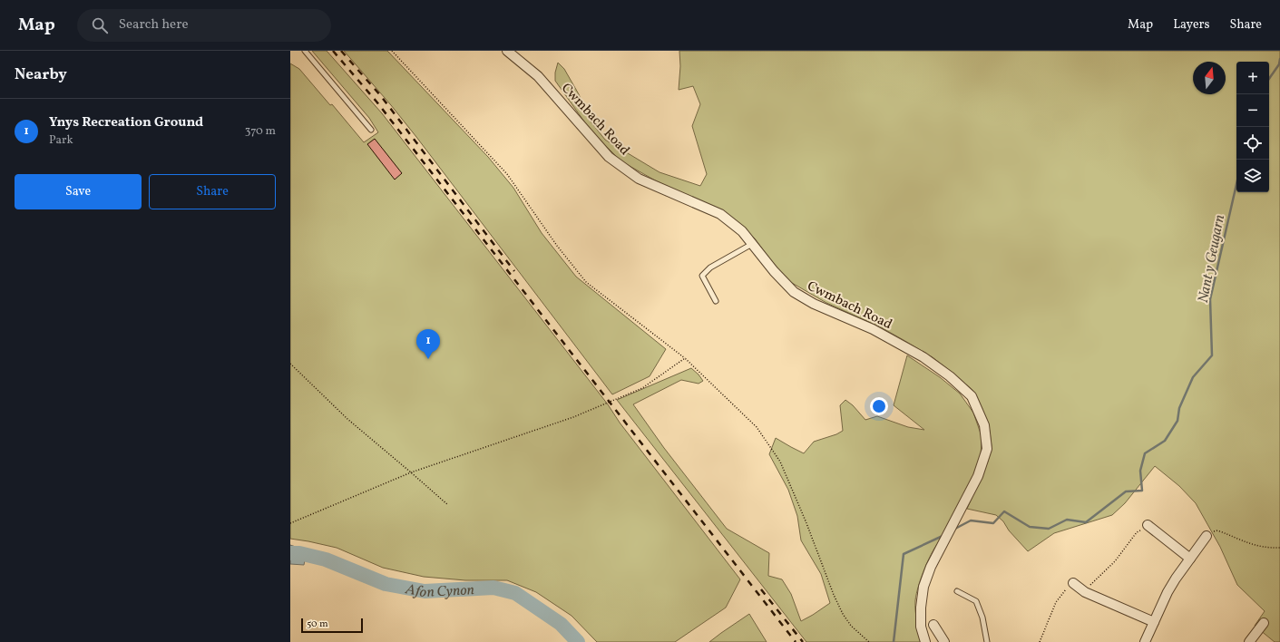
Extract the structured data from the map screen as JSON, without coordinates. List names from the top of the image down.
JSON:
{
  "streets": {
    "street": ["Cwmbach Road"]
  },
  "water": ["Nant y Geugarn", "Afon Cynon"],
  "scale_bar": "50 m",
  "north": "top",
  "page": {
    "header": "Map",
    "search": "Search here",
    "nav": ["Map", "Layers", "Share"],
    "heading": "Nearby",
    "map_buttons": ["+", "−"],
    "list": [
      {
        "mark": "1",
        "name": "Ynys Recreation Ground",
        "note": "Park",
        "value": "370 m"
      }
    ],
    "buttons": ["Save", "Share"],
    "pins": "1",
    "scale": "50 m"
  }
}
